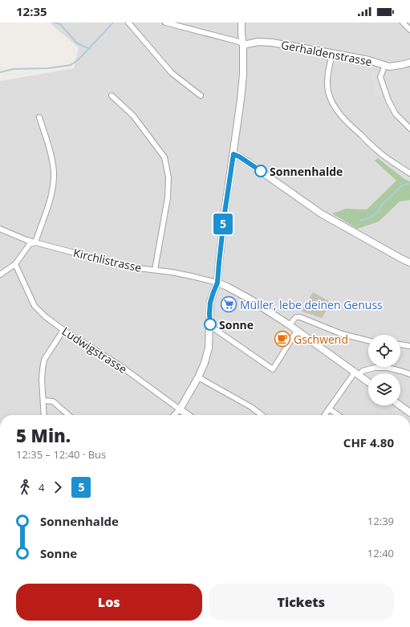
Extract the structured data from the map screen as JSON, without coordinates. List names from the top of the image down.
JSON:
{
  "streets": {
    "street": ["Gerhaldenstrasse", "Kirchlistrasse", "Ludwigstrasse"]
  },
  "places": {
    "other": ["Sonnenhalde", "Sonne"],
    "supermarket": ["Müller, lebe deinen Genuss"],
    "cafe": ["Gschwend"]
  },
  "lines": ["bus line 5"],
  "page": {
    "status": "12:35",
    "on_map": "5",
    "heading": ["5 Min.", "12:35 – 12:40 · Bus", "CHF 4.80"],
    "legs": ["4", "5"],
    "list": [
      {
        "name": "Sonnenhalde",
        "value": "12:39"
      },
      {
        "name": "Sonne",
        "value": "12:40"
      }
    ],
    "buttons": ["Los", "Tickets"]
  }
}
